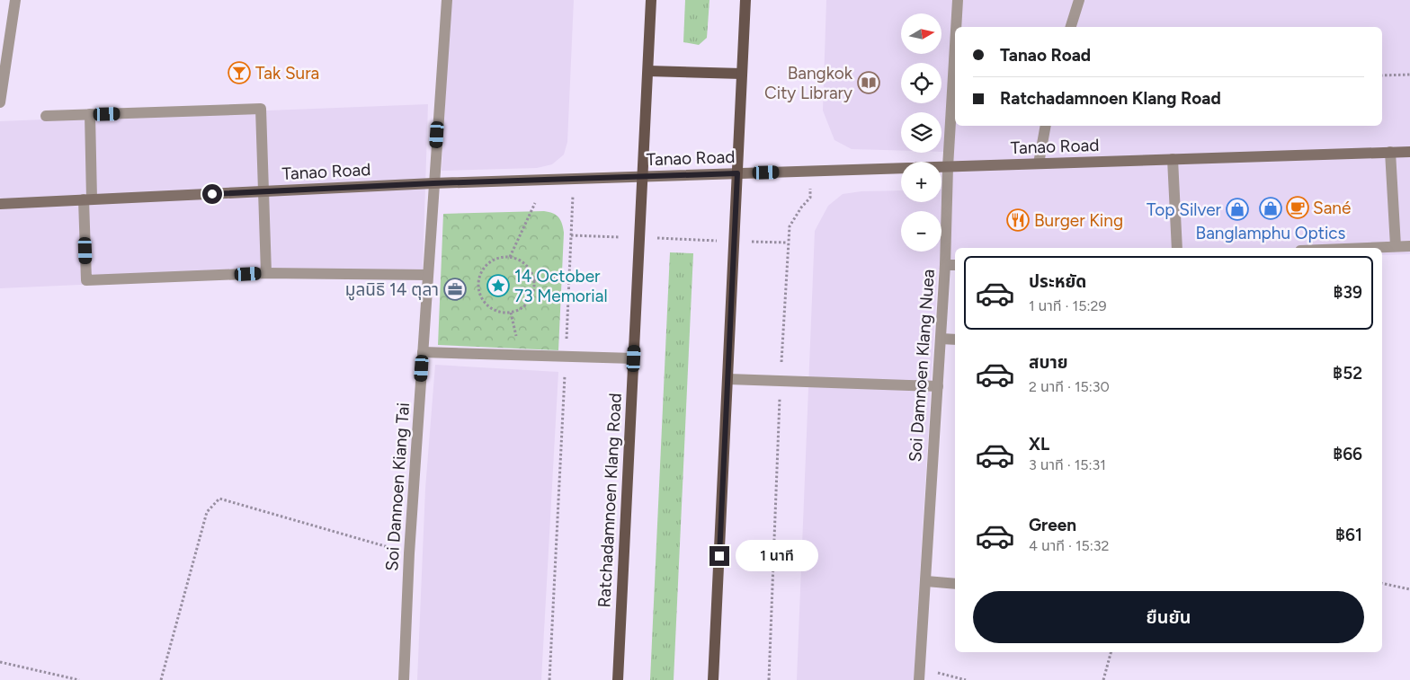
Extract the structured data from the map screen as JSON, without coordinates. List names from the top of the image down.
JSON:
{
  "streets": {
    "main road": ["Ratchadamnoen Klang Road"],
    "street": ["Tanao Road", "Soi Damnoen Klang Nuea", "Soi Dannoen Kiang Tai"]
  },
  "crossings": [
    ["Tanao Road", "Soi Damnoen Klang Nuea"],
    ["Tanao Road", "Soi Dannoen Kiang Tai"],
    ["Tanao Road", "Ratchadamnoen Klang Road"]
  ],
  "places": {
    "bar": ["Tak Sura"],
    "library": ["Bangkok City Library"],
    "cafe": ["Sané"],
    "shop": ["Banglamphu Optics", "Top Silver"],
    "restaurant": ["Burger King"],
    "place": ["14 October 73 Memorial"],
    "office": ["มูลนิธิ 14 ตุลา"]
  },
  "north": "right",
  "page": {
    "map_buttons": ["+", "−"],
    "banner": ["Tanao Road", "Ratchadamnoen Klang Road"],
    "list": [
      {
        "name": "ประหยัด",
        "note": "1 นาที · 15:29",
        "value": "฿39"
      },
      {
        "name": "สบาย",
        "note": "2 นาที · 15:30",
        "value": "฿52"
      },
      {
        "name": "XL",
        "note": "3 นาที · 15:31",
        "value": "฿66"
      },
      {
        "name": "Green",
        "note": "4 นาที · 15:32",
        "value": "฿61"
      }
    ],
    "bubble": "1 นาที",
    "buttons": "ยืนยัน"
  }
}
